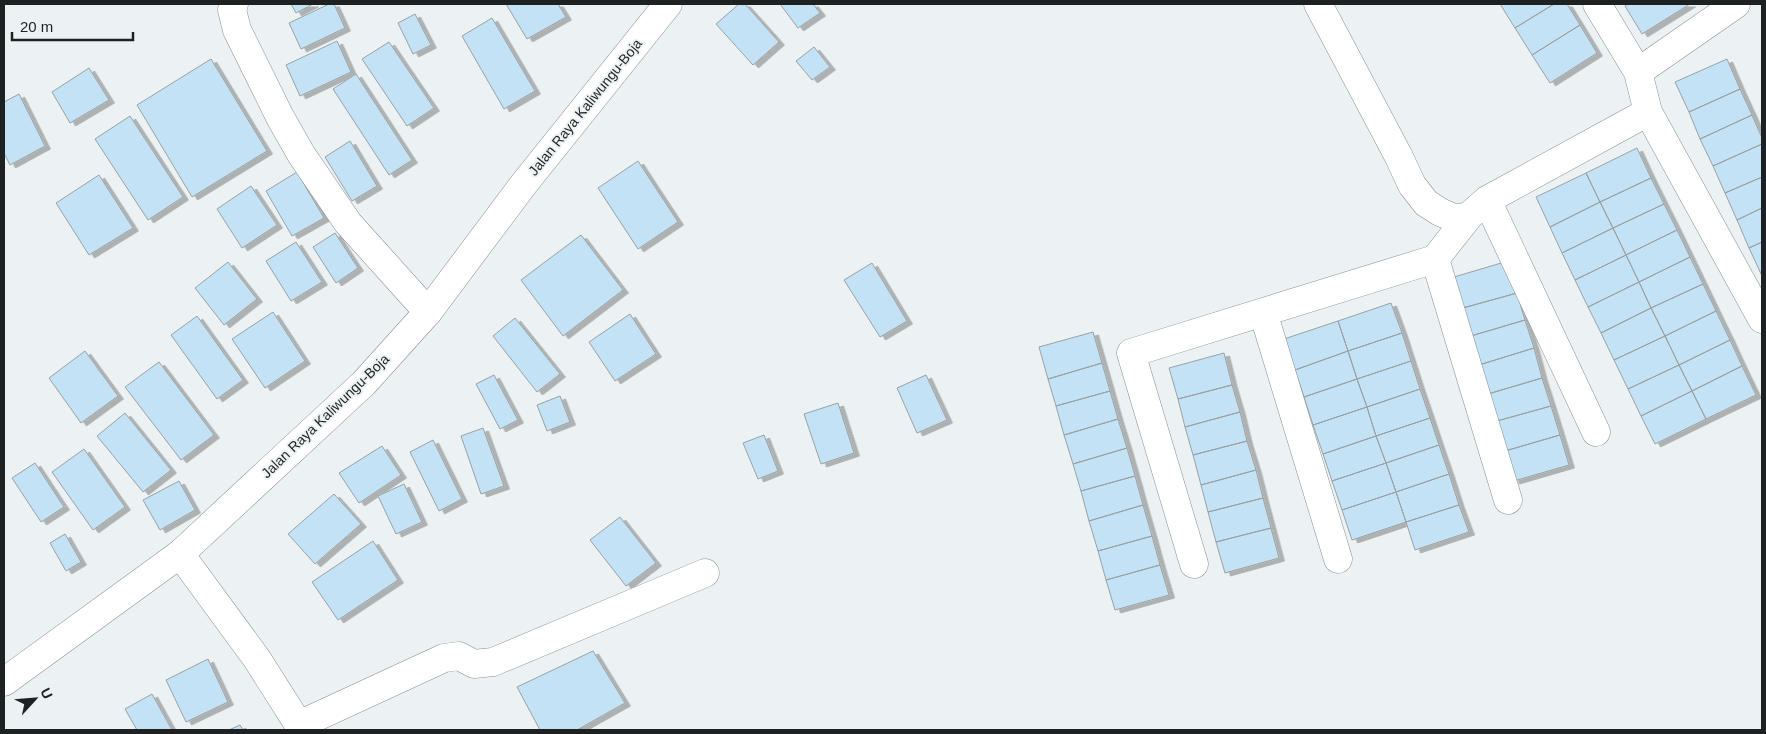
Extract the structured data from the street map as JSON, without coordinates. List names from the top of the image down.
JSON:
{
  "streets": {
    "street": ["Jalan Raya Kaliwungu-Boja"]
  },
  "scale_bar": "20 m",
  "north": "top right"
}
